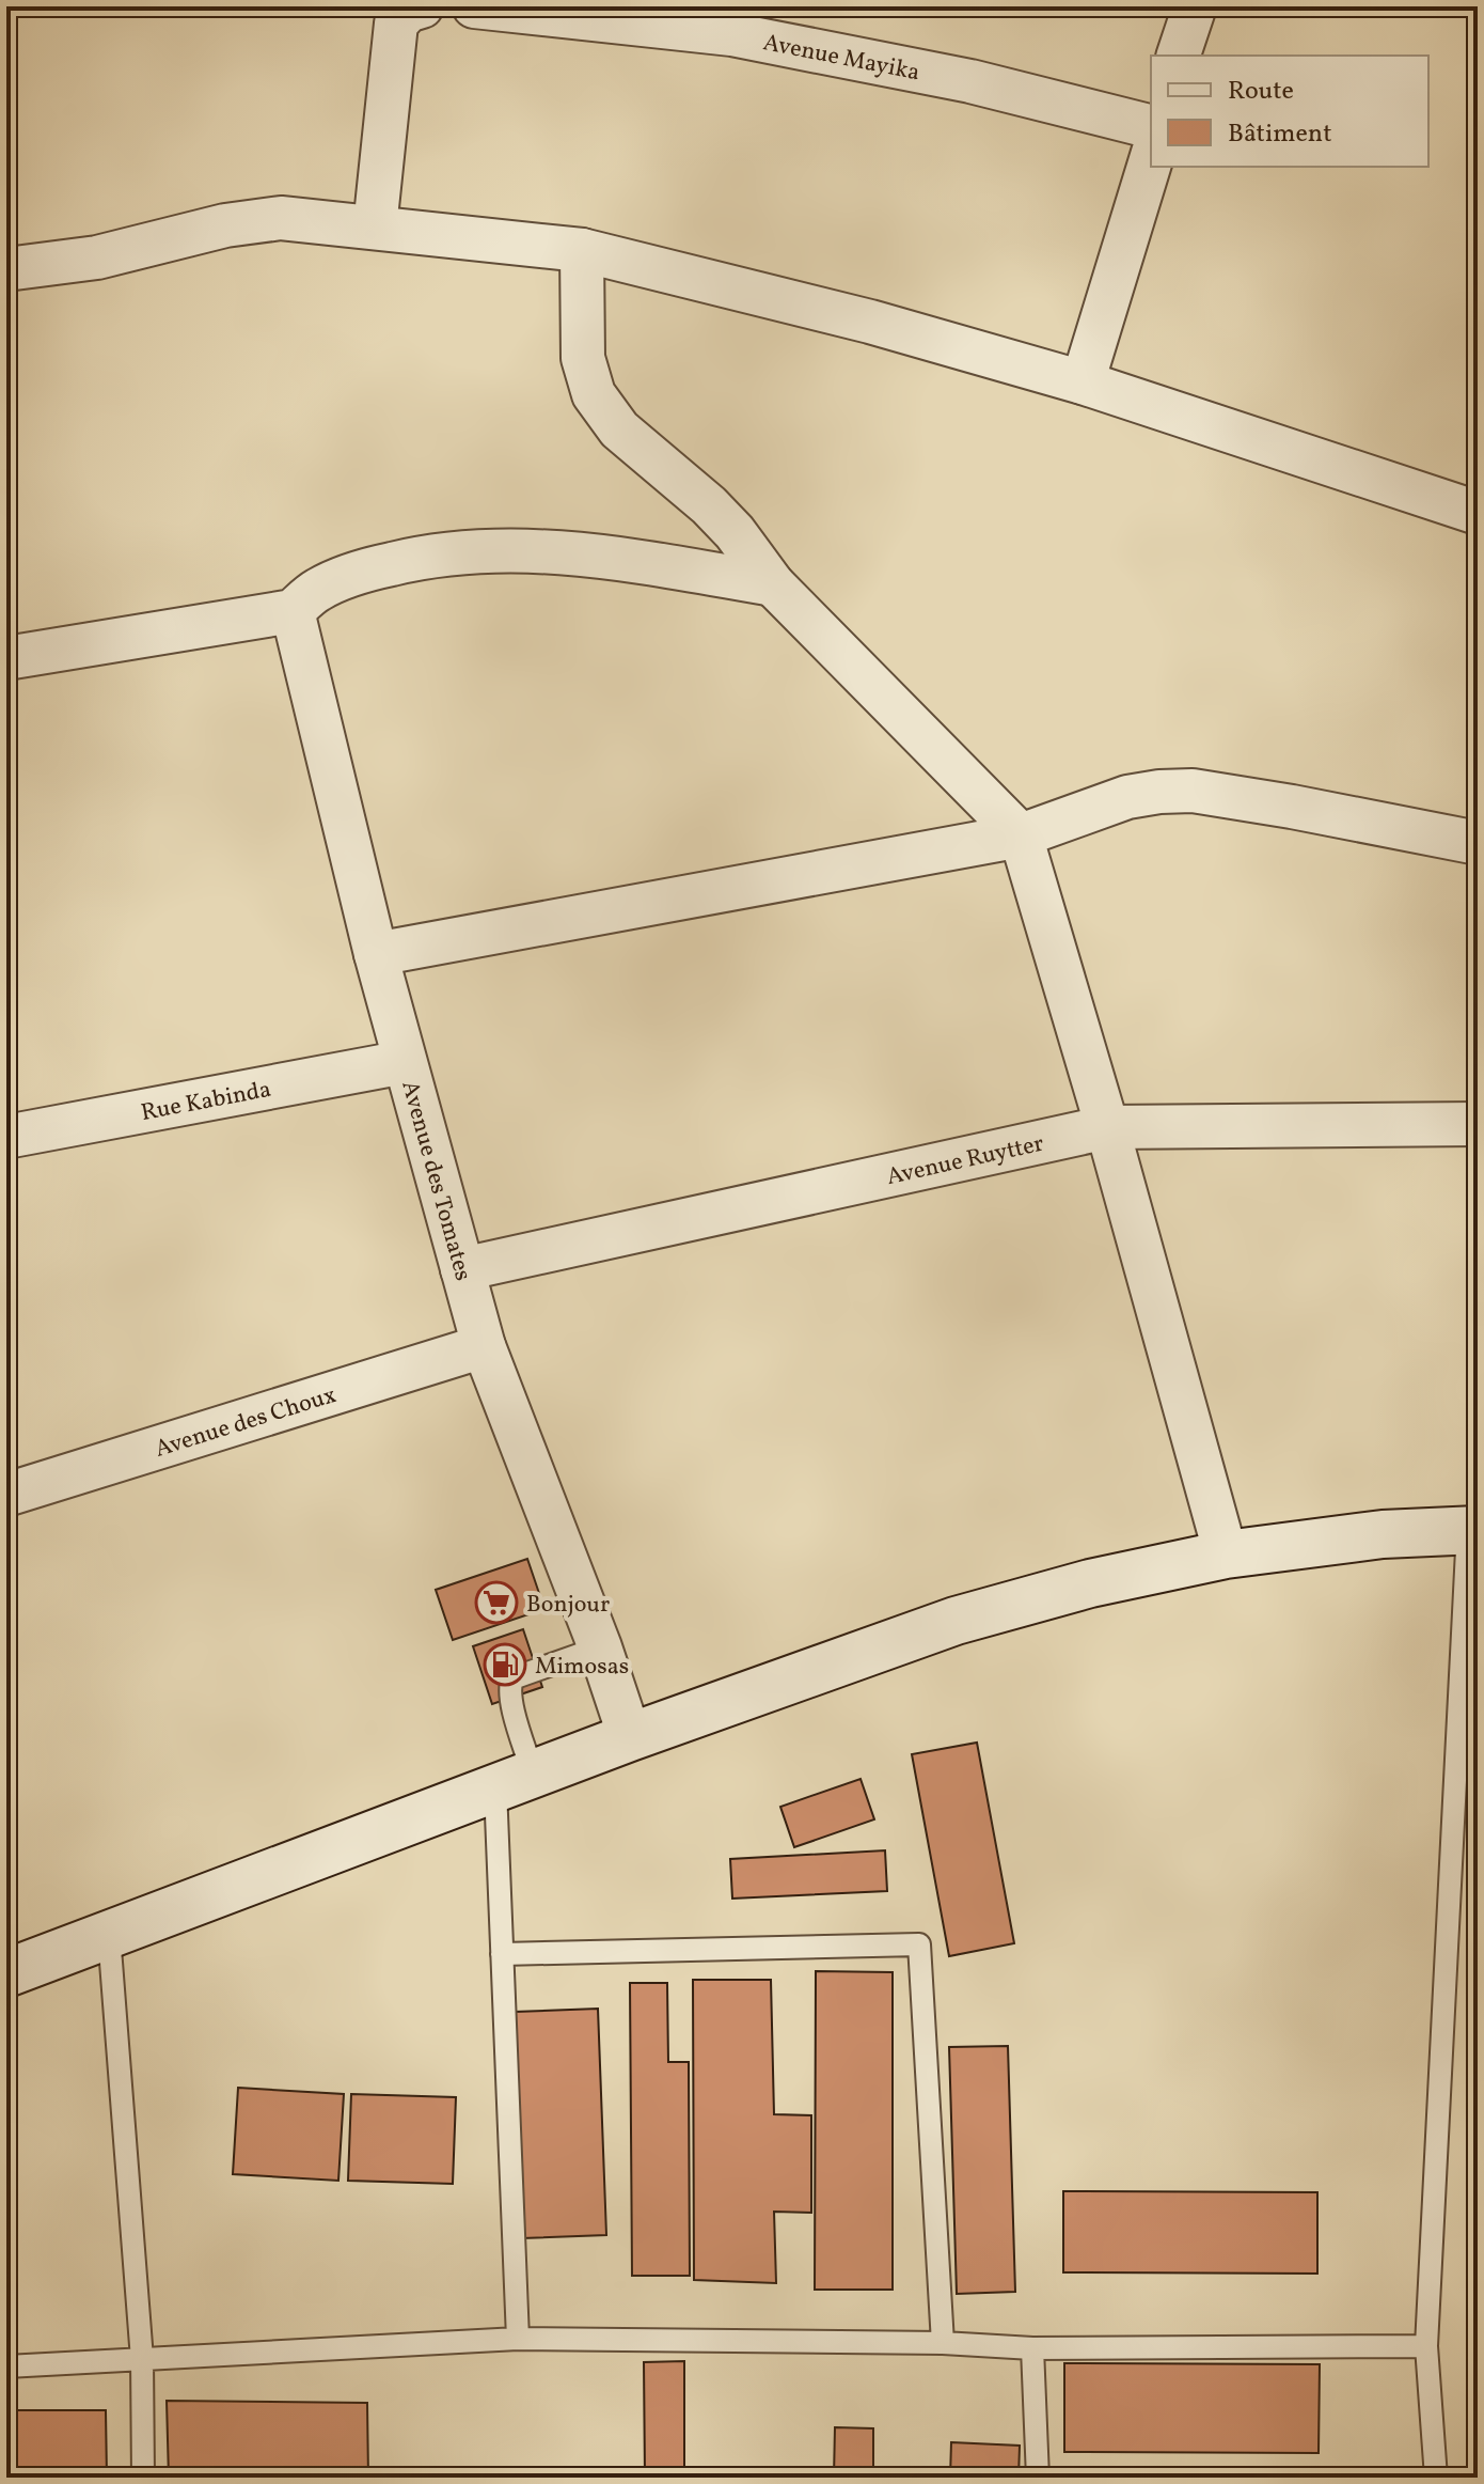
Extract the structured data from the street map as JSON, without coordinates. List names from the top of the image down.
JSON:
{
  "streets": {
    "street": [
      "Avenue Mayika",
      "Rue Kabinda",
      "Avenue Ruytter",
      "Avenue des Tomates",
      "Avenue des Choux"
    ]
  },
  "crossings": [
    ["Rue Kabinda", "Avenue des Tomates"],
    ["Avenue Ruytter", "Avenue des Tomates"],
    ["Avenue des Tomates", "Avenue des Choux"]
  ],
  "places": {
    "supermarket": ["Bonjour"],
    "fuel station": ["Mimosas"]
  },
  "legend": ["Route", "Bâtiment"]
}
